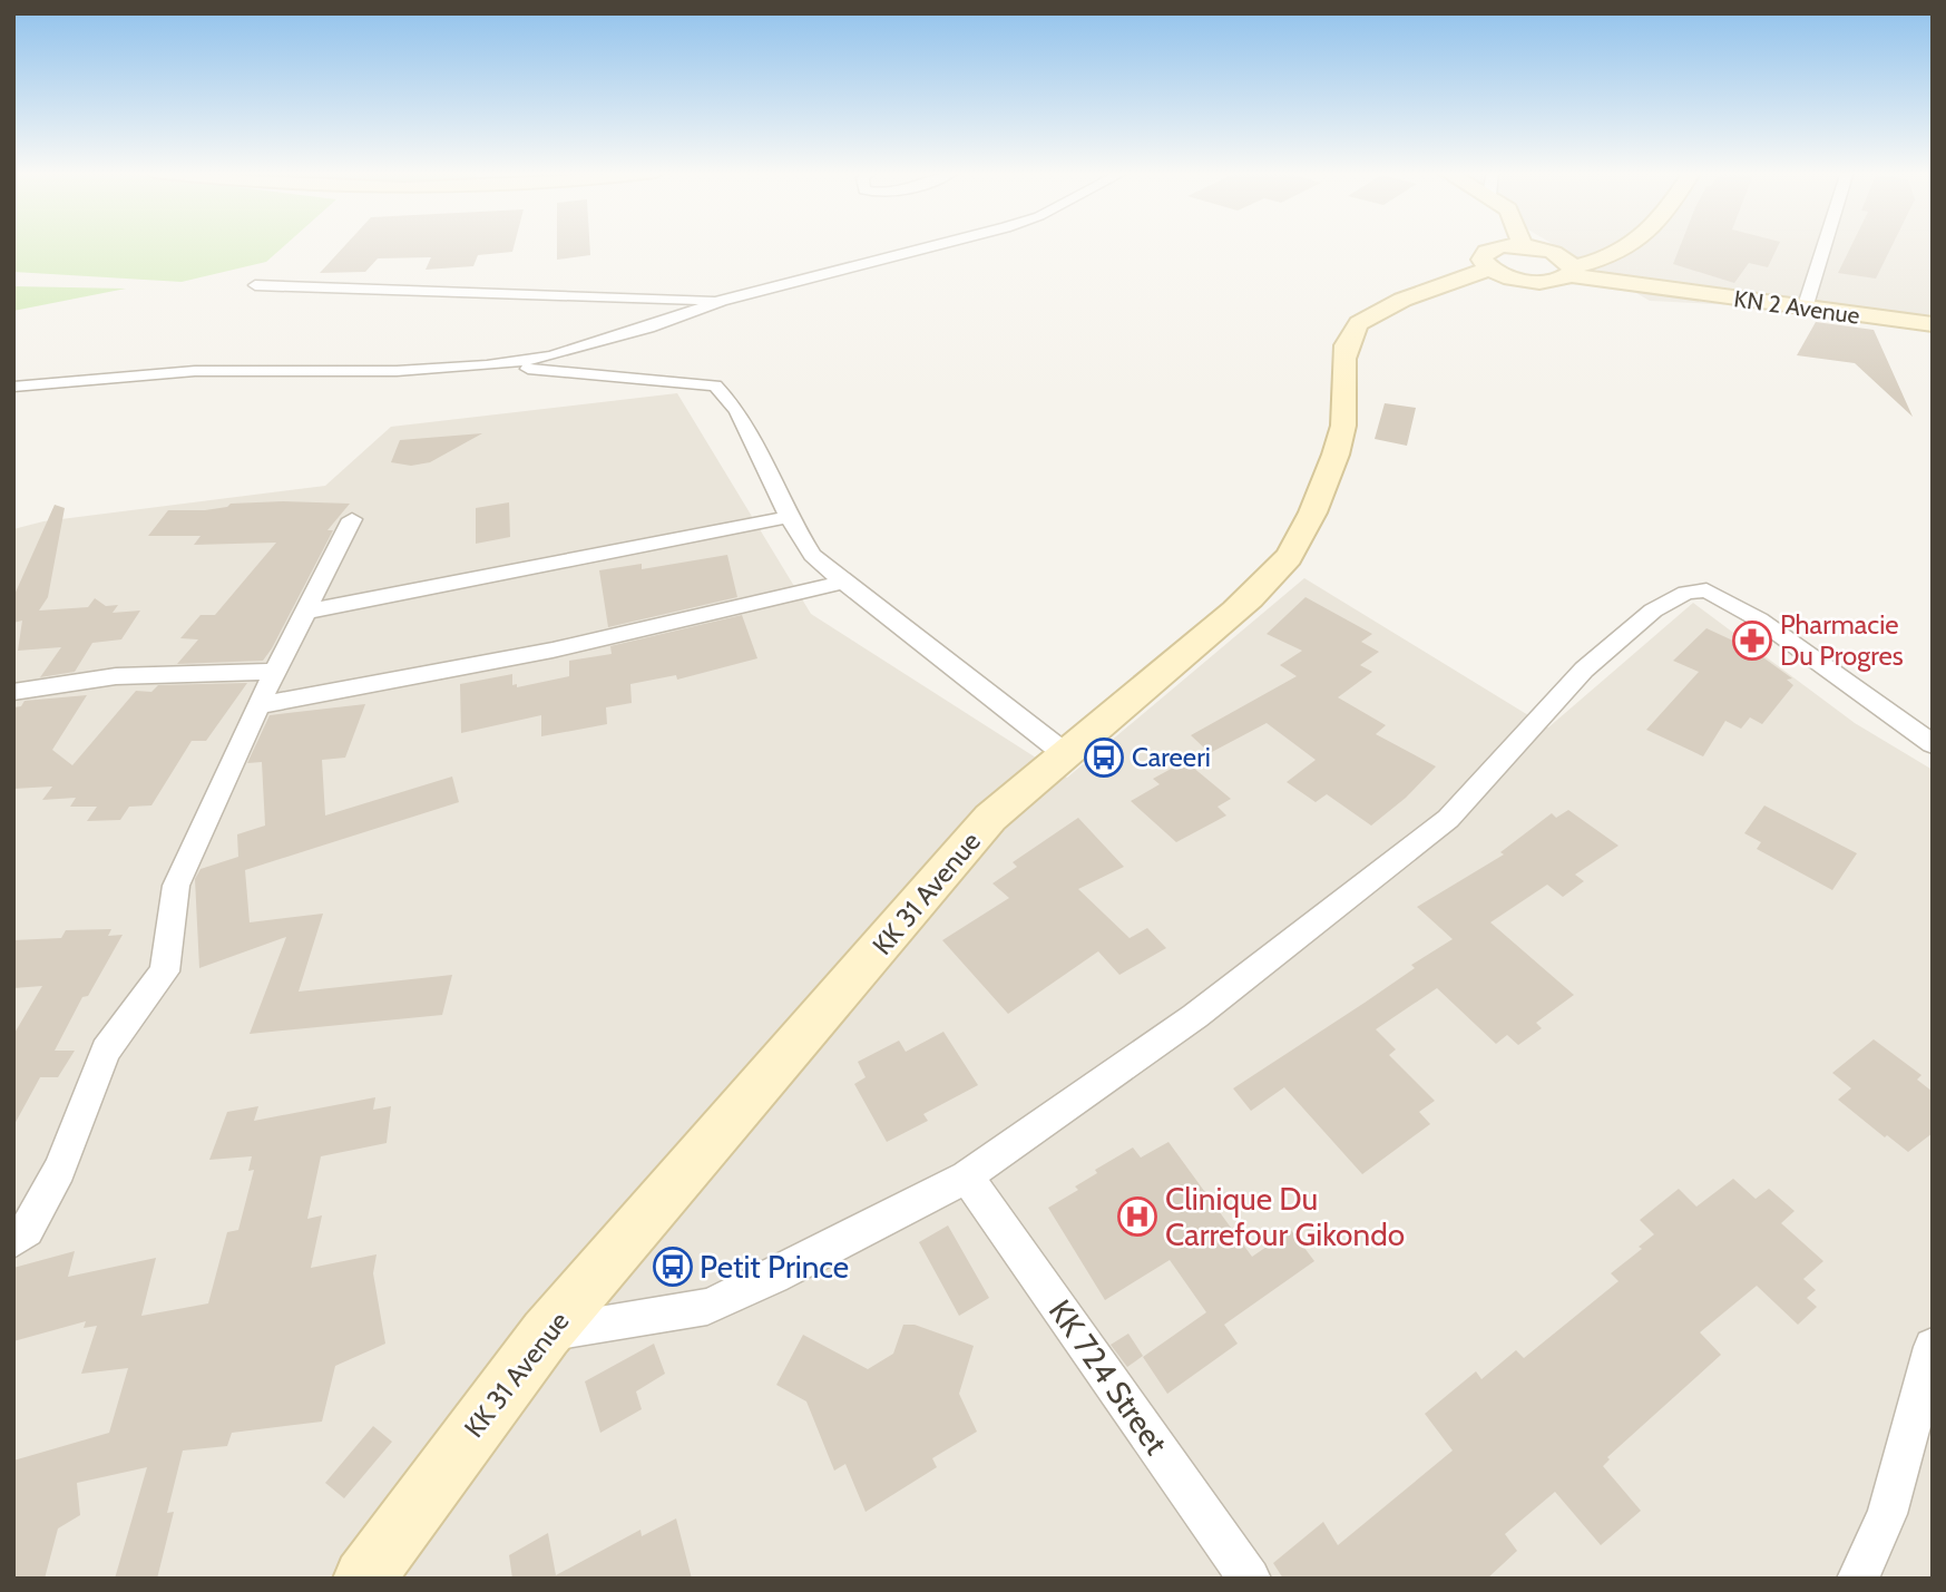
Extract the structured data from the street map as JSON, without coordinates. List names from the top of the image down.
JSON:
{
  "streets": {
    "main road": ["KN 2 Avenue", "KK 31 Avenue"],
    "street": ["KK 724 Street"]
  },
  "places": {
    "pharmacy": ["Pharmacie Du Progres"],
    "bus stop": ["Careeri", "Petit Prince"],
    "hospital": ["Clinique Du Carrefour Gikondo"]
  }
}
